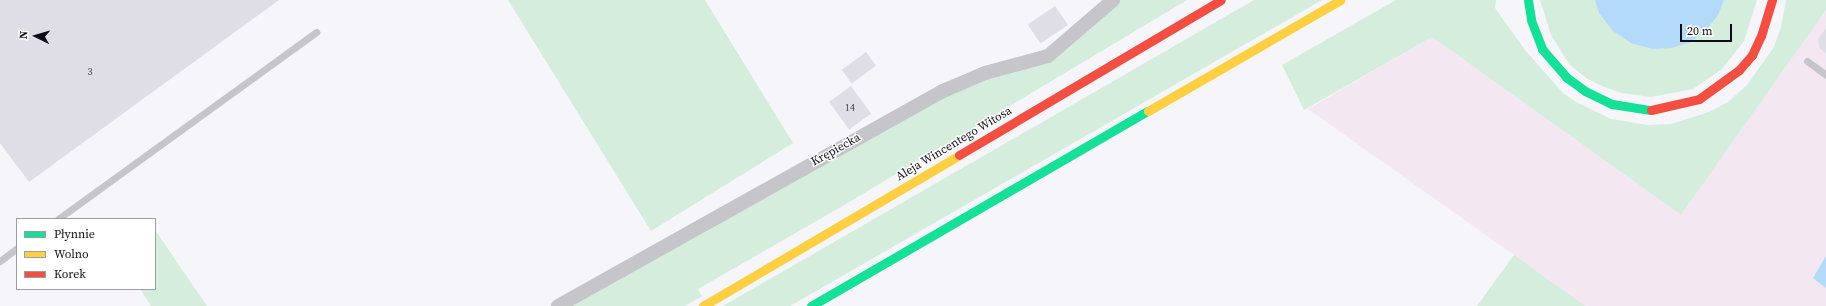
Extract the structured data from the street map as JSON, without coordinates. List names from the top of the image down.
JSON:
{
  "streets": {
    "main road": ["Aleja Wincentego Witosa"],
    "street": ["Krępiecka"]
  },
  "house_numbers": ["3", "14"],
  "legend": ["Płynnie", "Wolno", "Korek"],
  "scale_bar": "20 m",
  "north": "left"
}
